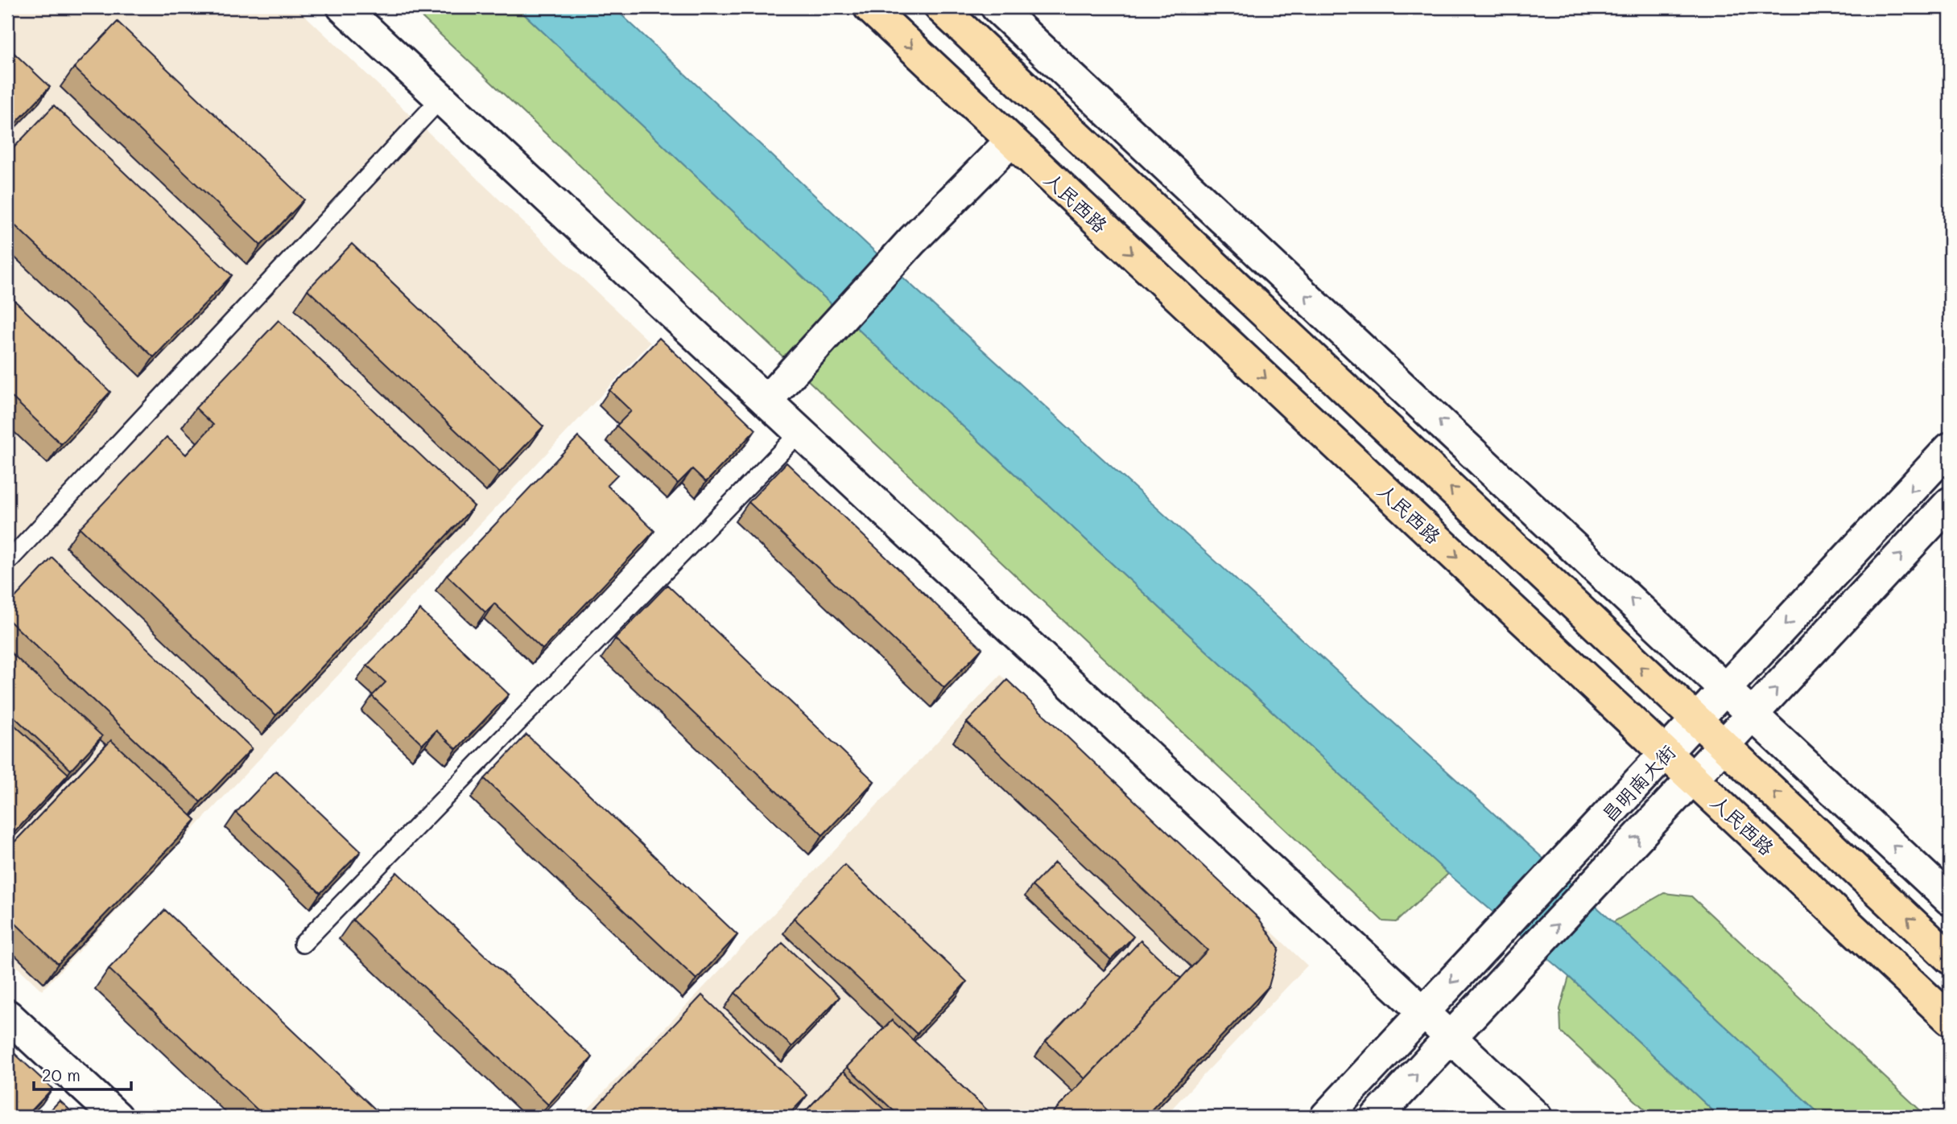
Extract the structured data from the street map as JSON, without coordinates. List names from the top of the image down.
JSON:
{
  "streets": {
    "main road": ["人民西路"],
    "street": ["昌明南大街"]
  },
  "crossings": [
    ["人民西路", "昌明南大街"]
  ],
  "scale_bar": "20 m"
}
